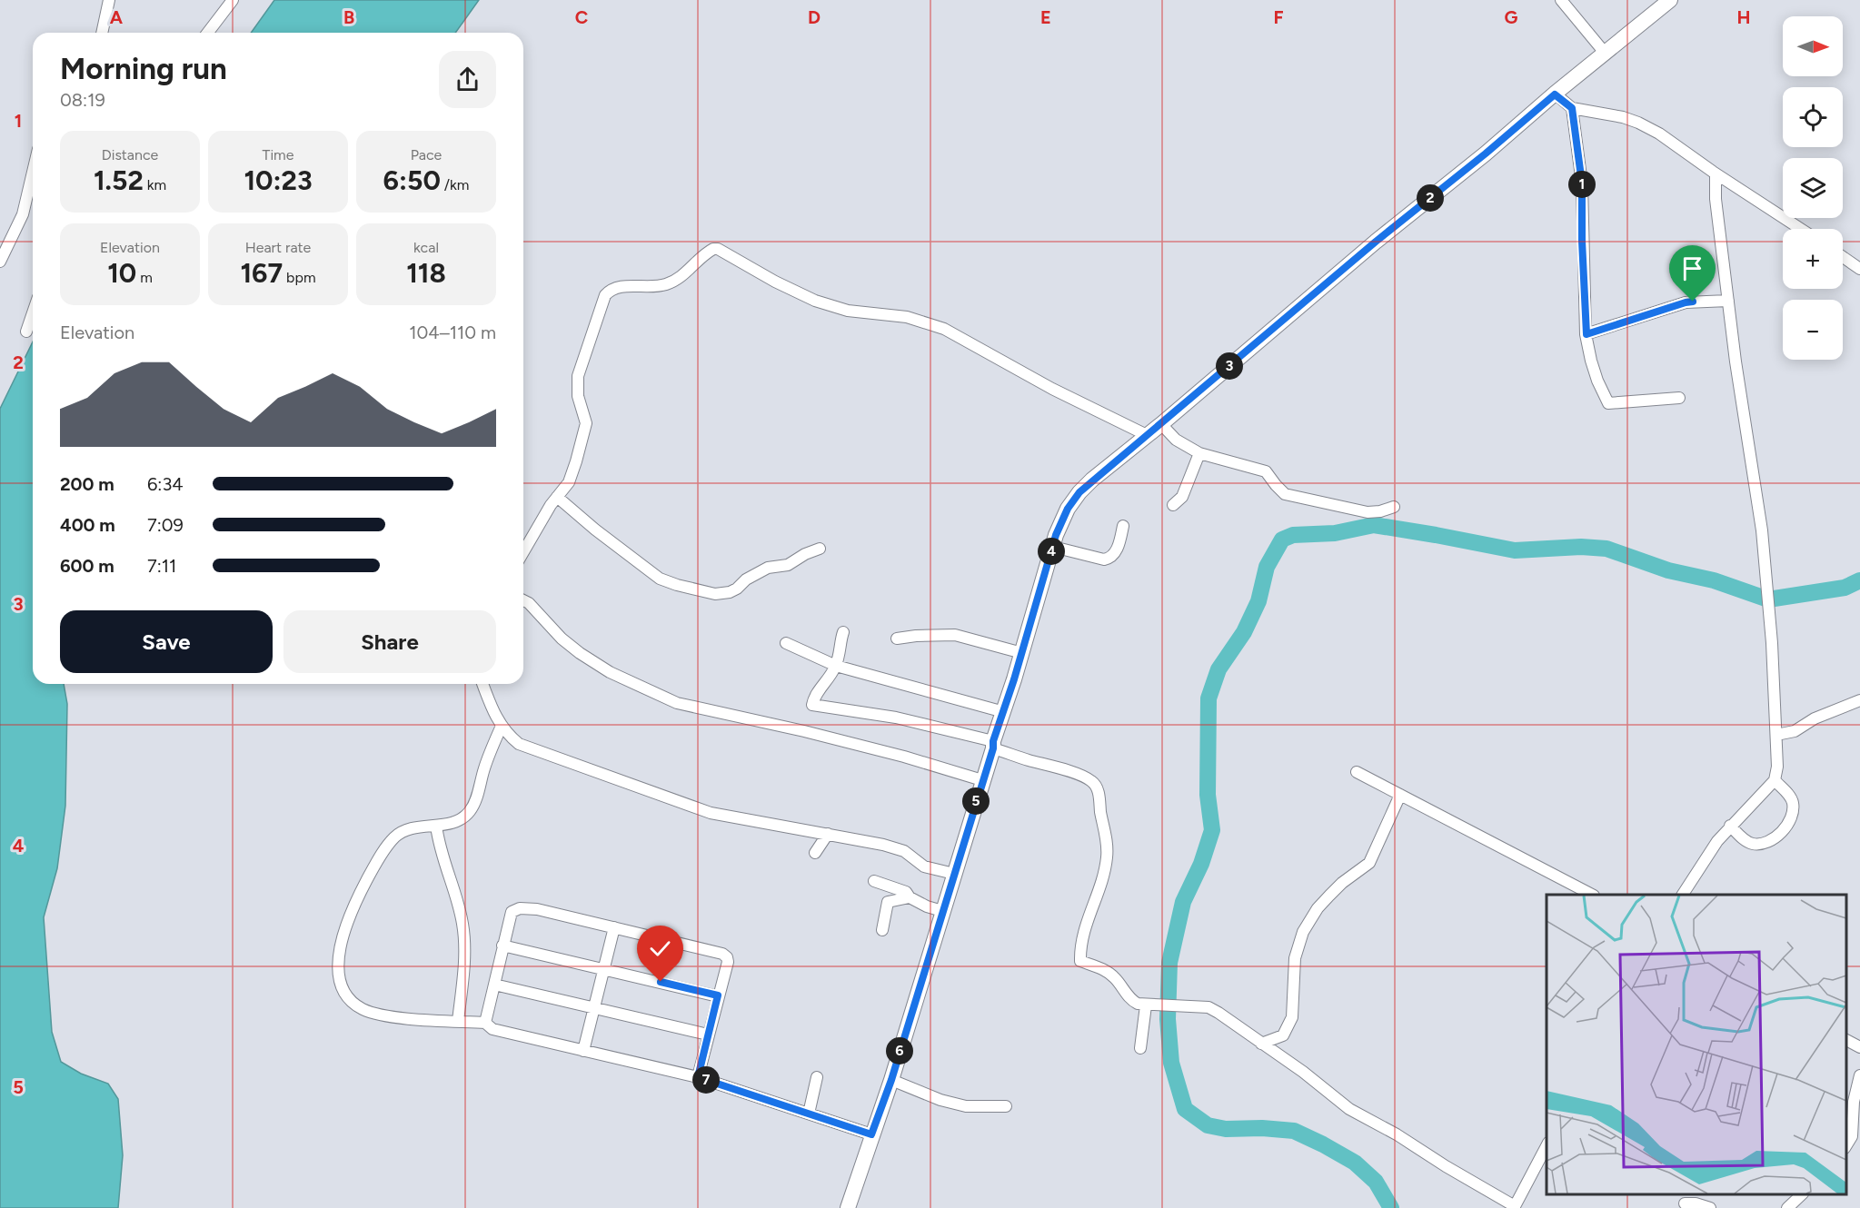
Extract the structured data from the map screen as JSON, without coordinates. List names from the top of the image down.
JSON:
{
  "north": "right",
  "page": {
    "map_buttons": ["+", "−"],
    "heading": ["Morning run", "08:19"],
    "stats": [
      ["Distance", "1.52 km"],
      ["Time", "10:23"],
      ["Pace", "6:50 /km"],
      ["Elevation", "10 m"],
      ["Heart rate", "167 bpm"],
      ["kcal", "118"]
    ],
    "pins": [
      "1",
      "2",
      "3",
      "4",
      "5",
      "6",
      "7"
    ],
    "chart": ["Elevation", "104–110 m"],
    "list": [
      {
        "name": "200 m",
        "note": "6:34"
      },
      {
        "name": "400 m",
        "note": "7:09"
      },
      {
        "name": "600 m",
        "note": "7:11"
      }
    ],
    "buttons": ["Save", "Share"]
  },
  "grid": {
    "columns": [
      "A",
      "B",
      "C",
      "D",
      "E",
      "F",
      "G",
      "H"
    ],
    "rows": [
      "1",
      "2",
      "3",
      "4",
      "5"
    ]
  }
}
